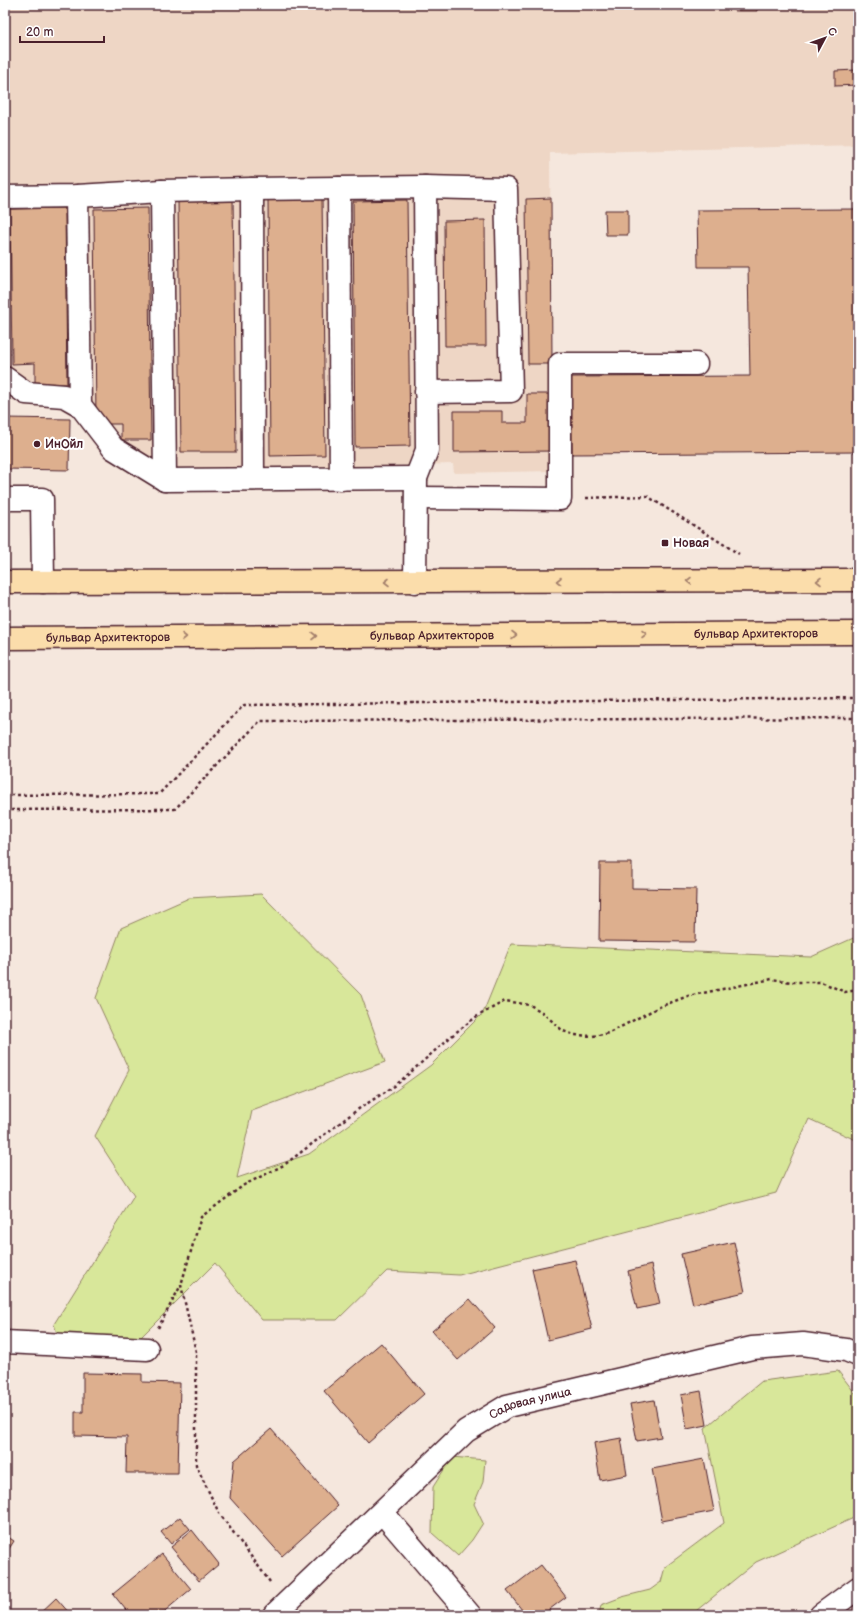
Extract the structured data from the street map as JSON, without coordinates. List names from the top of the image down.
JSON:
{
  "streets": {
    "main road": ["бульвар Архитекторов"],
    "street": ["Садовая улица"]
  },
  "places": {
    "other": ["ИнОйл"],
    "transit": ["Новая"]
  },
  "scale_bar": "20 m",
  "north": "top right"
}
